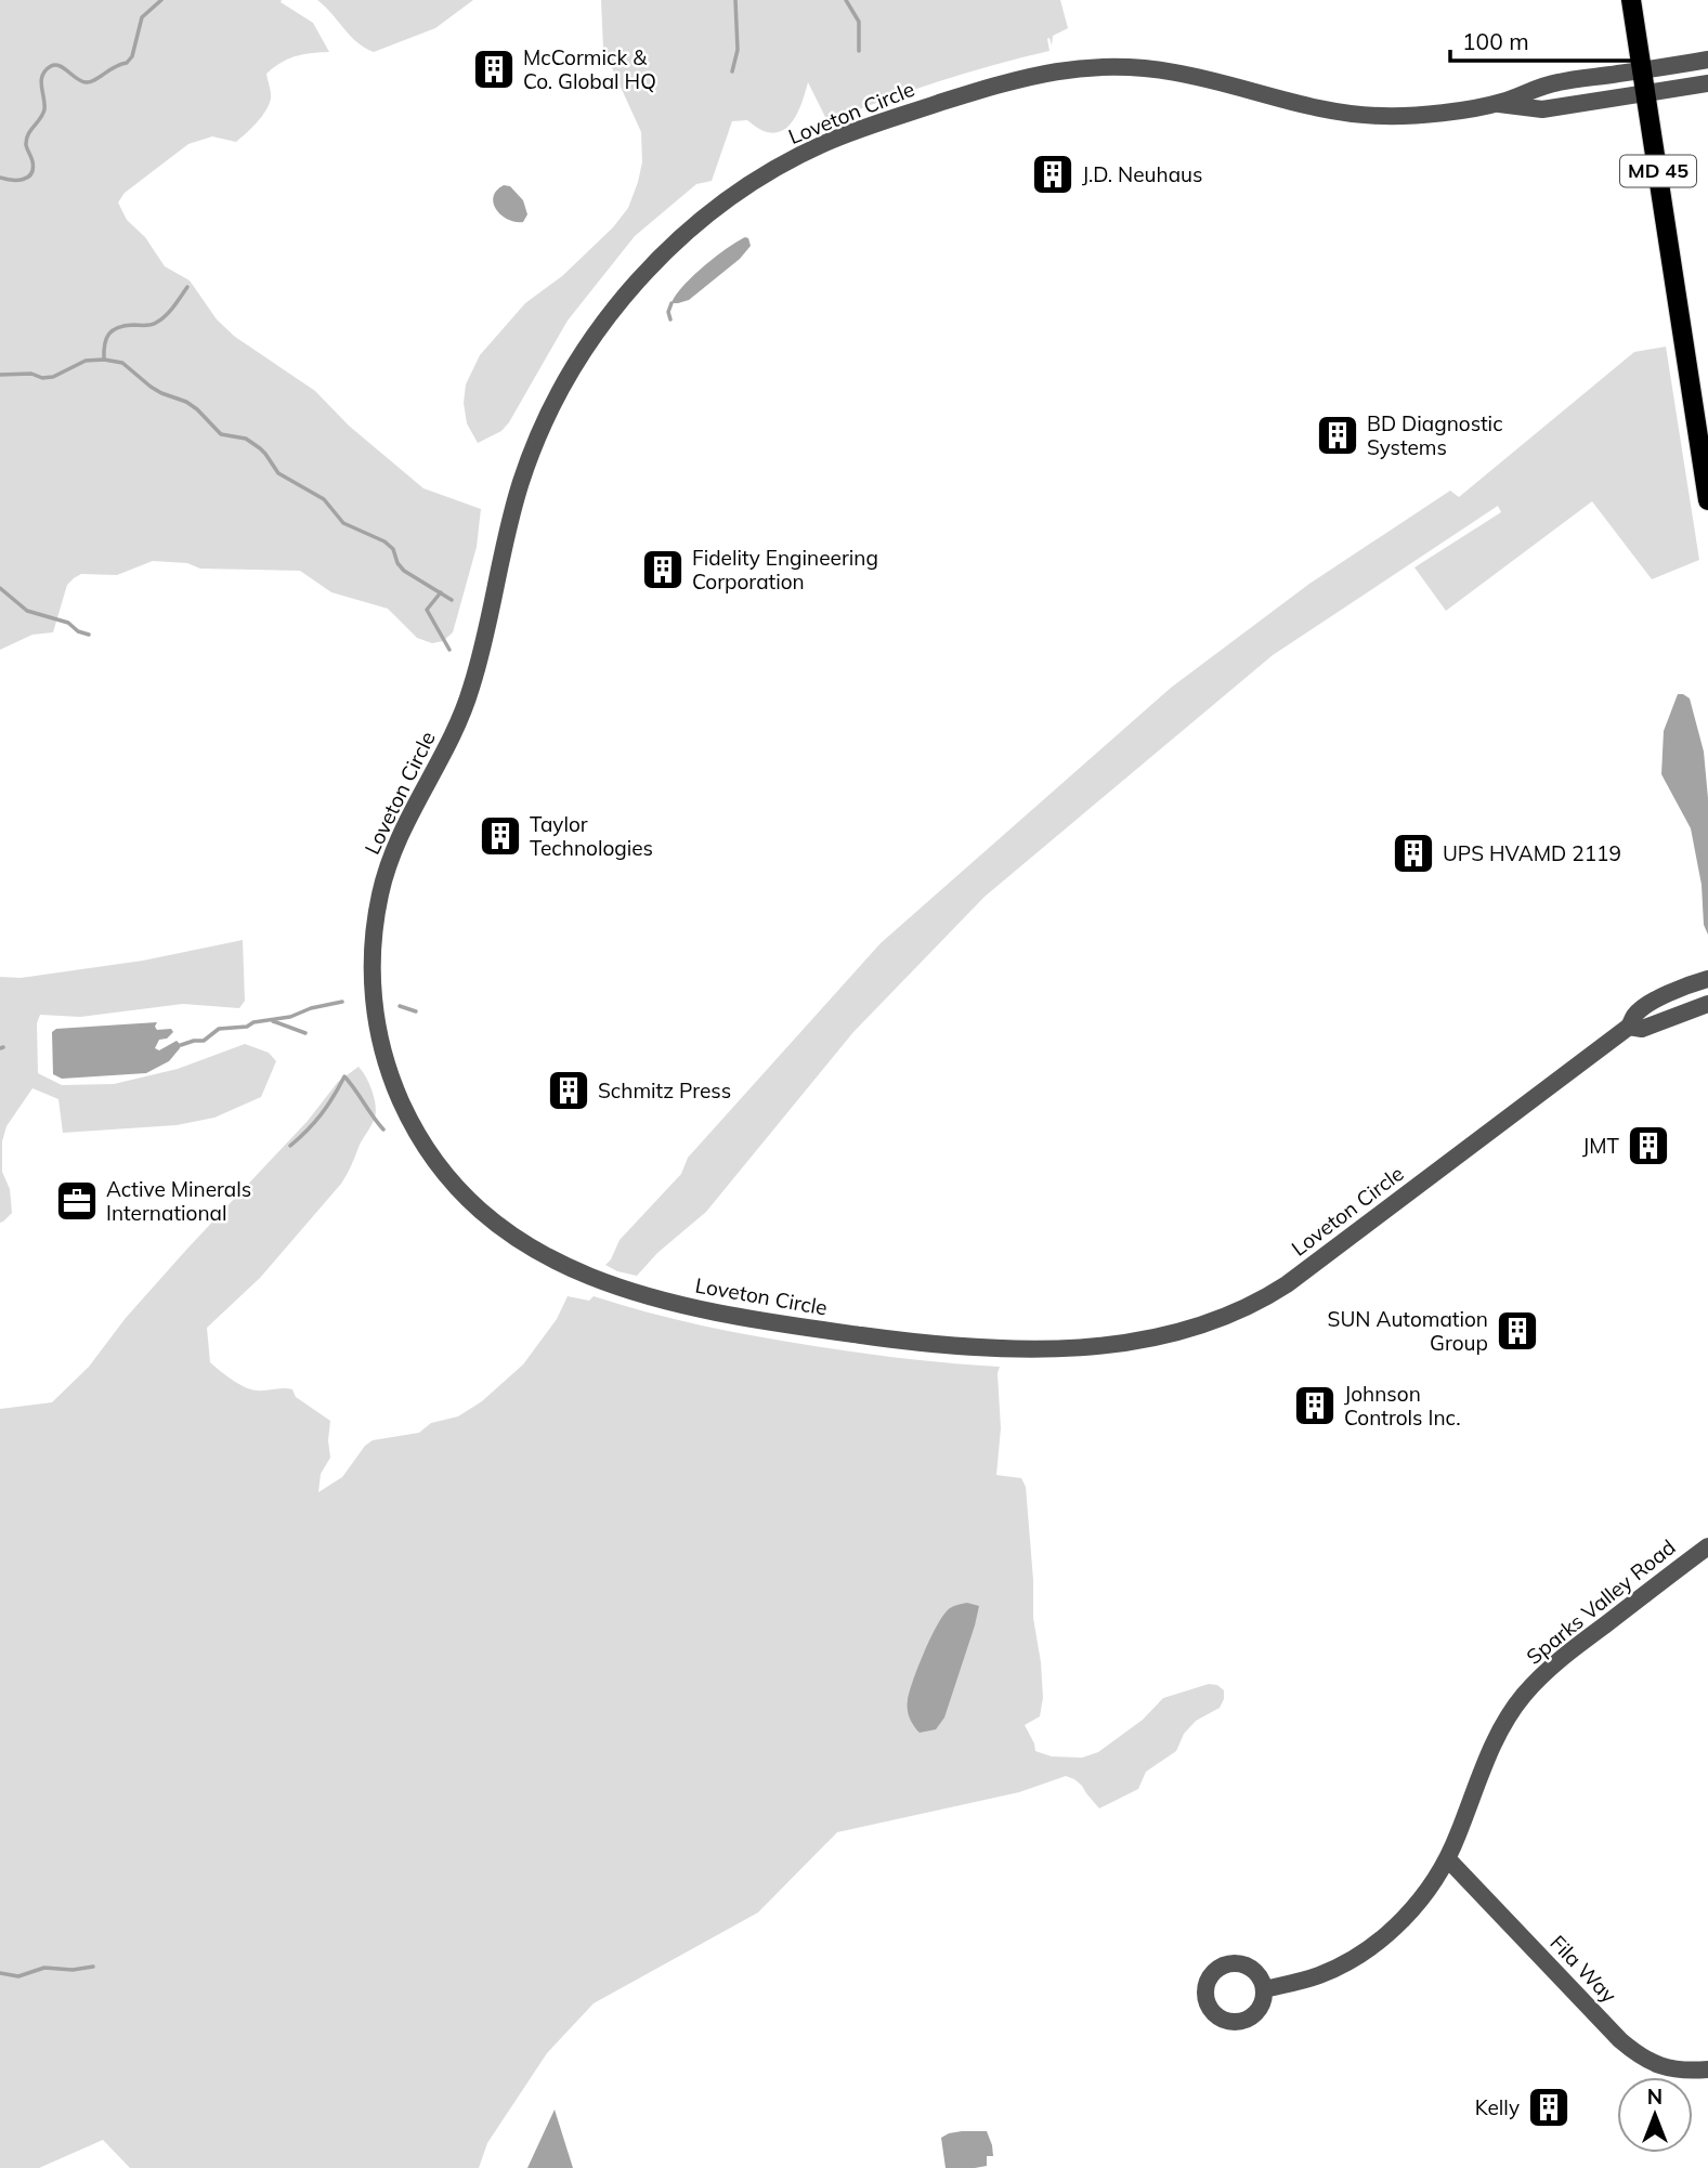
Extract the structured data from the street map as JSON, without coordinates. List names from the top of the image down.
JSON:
{
  "streets": {
    "main road": ["MD 45"],
    "street": ["Loveton Circle", "Sparks Valley Road", "Fila Way"]
  },
  "crossings": [
    ["Loveton Circle", "MD 45"],
    ["Sparks Valley Road", "Fila Way"]
  ],
  "places": {
    "building": [
      "McCormick & Co. Global HQ",
      "J.D. Neuhaus",
      "BD Diagnostic Systems",
      "Fidelity Engineering Corporation",
      "Taylor Technologies",
      "UPS HVAMD 2119",
      "Schmitz Press",
      "JMT",
      "SUN Automation Group",
      "Johnson Controls Inc.",
      "Kelly"
    ],
    "office": ["Active Minerals International"]
  },
  "scale_bar": "100 m",
  "north": "top"
}
